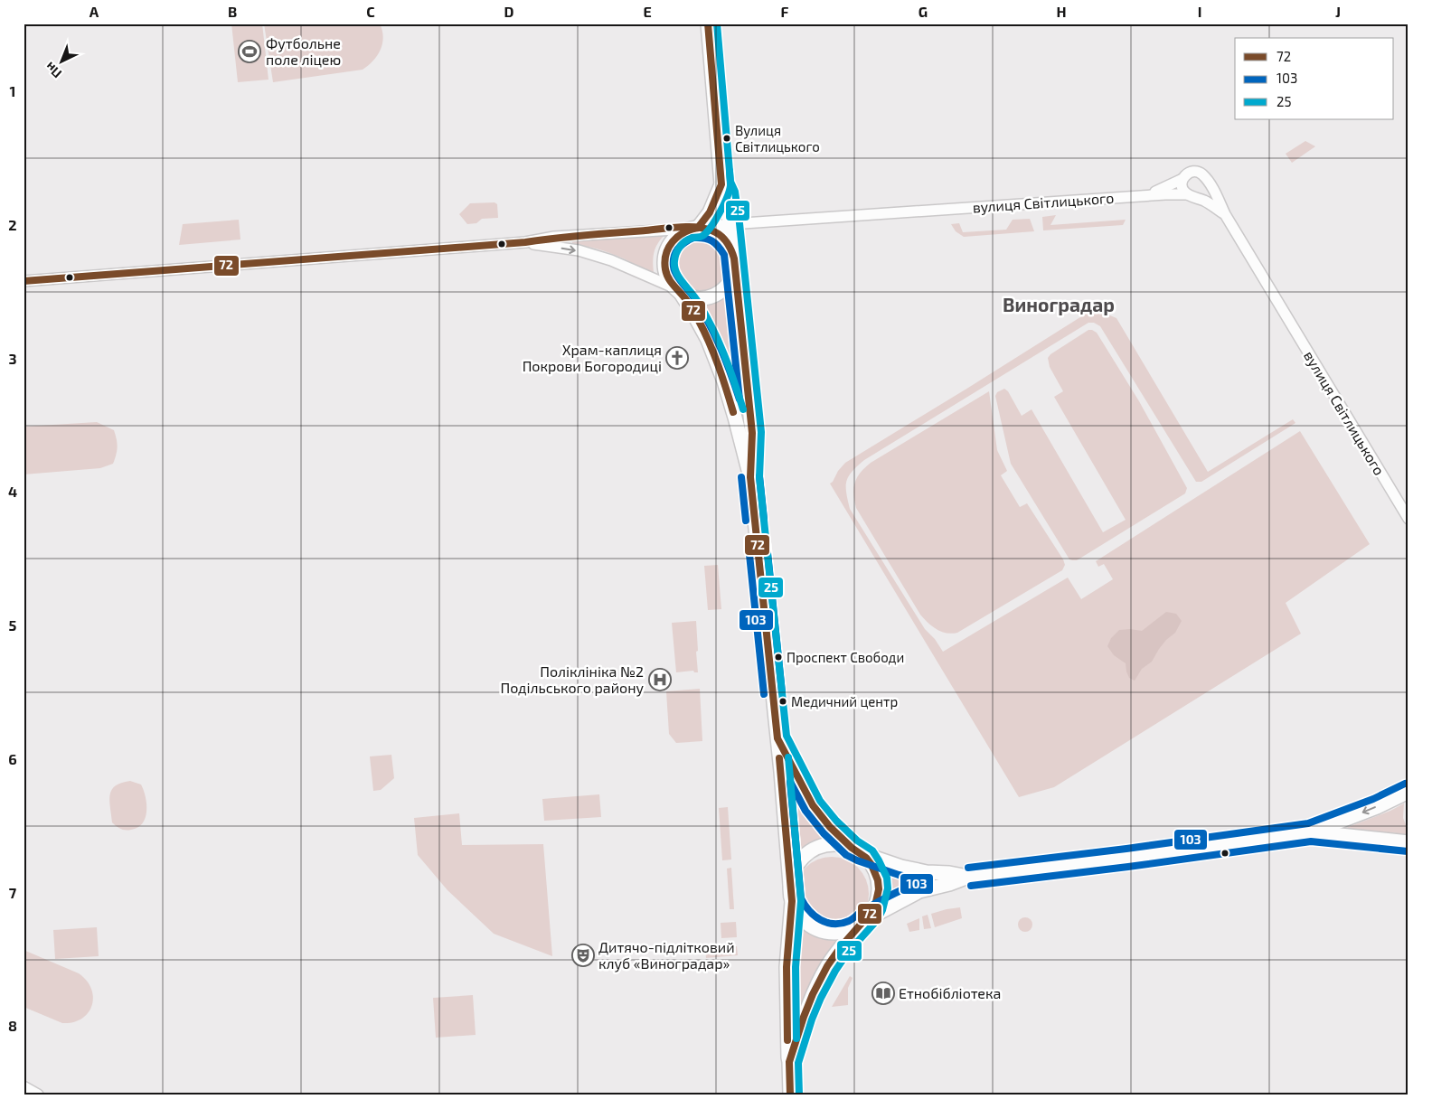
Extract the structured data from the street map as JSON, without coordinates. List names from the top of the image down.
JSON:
{
  "streets": {
    "street": ["вулиця Світлицького"]
  },
  "districts": ["Виноградар"],
  "places": {
    "sports": ["Футбольне поле ліцею"],
    "other": ["Вулиця Світлицького", "Проспект Свободи", "Медичний центр"],
    "church": ["Храм-каплиця Покрови Богородиці"],
    "hospital": ["Поліклініка №2 Подільського району"],
    "theatre": ["Дитячо-підлітковий клуб «Виноградар»"],
    "library": ["Етнобібліотека"]
  },
  "lines": ["transit line 72", "transit line 25", "transit line 103"],
  "legend": ["72", "103", "25"],
  "north": "bottom left",
  "grid": {
    "columns": [
      "A",
      "B",
      "C",
      "D",
      "E",
      "F",
      "G",
      "H",
      "I",
      "J"
    ],
    "rows": [
      "1",
      "2",
      "3",
      "4",
      "5",
      "6",
      "7",
      "8"
    ]
  }
}
